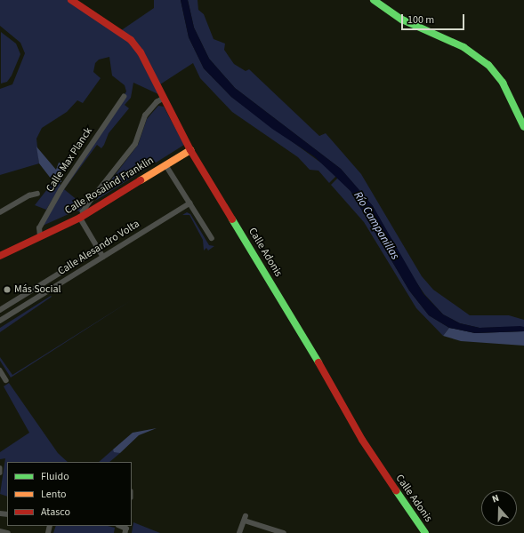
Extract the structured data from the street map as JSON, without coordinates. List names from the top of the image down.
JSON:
{
  "streets": {
    "main road": ["Calle Rosalind Franklin", "Calle Adonis"],
    "street": ["Calle Max Planck", "Calle Alesandro Volta"]
  },
  "crossings": [
    ["Calle Max Planck", "Calle Rosalind Franklin"],
    ["Calle Rosalind Franklin", "Calle Adonis"]
  ],
  "water": ["Río Campanillas"],
  "places": ["Más Social"],
  "legend": ["Fluido", "Lento", "Atasco"],
  "scale_bar": "100 m",
  "north": "top"
}
